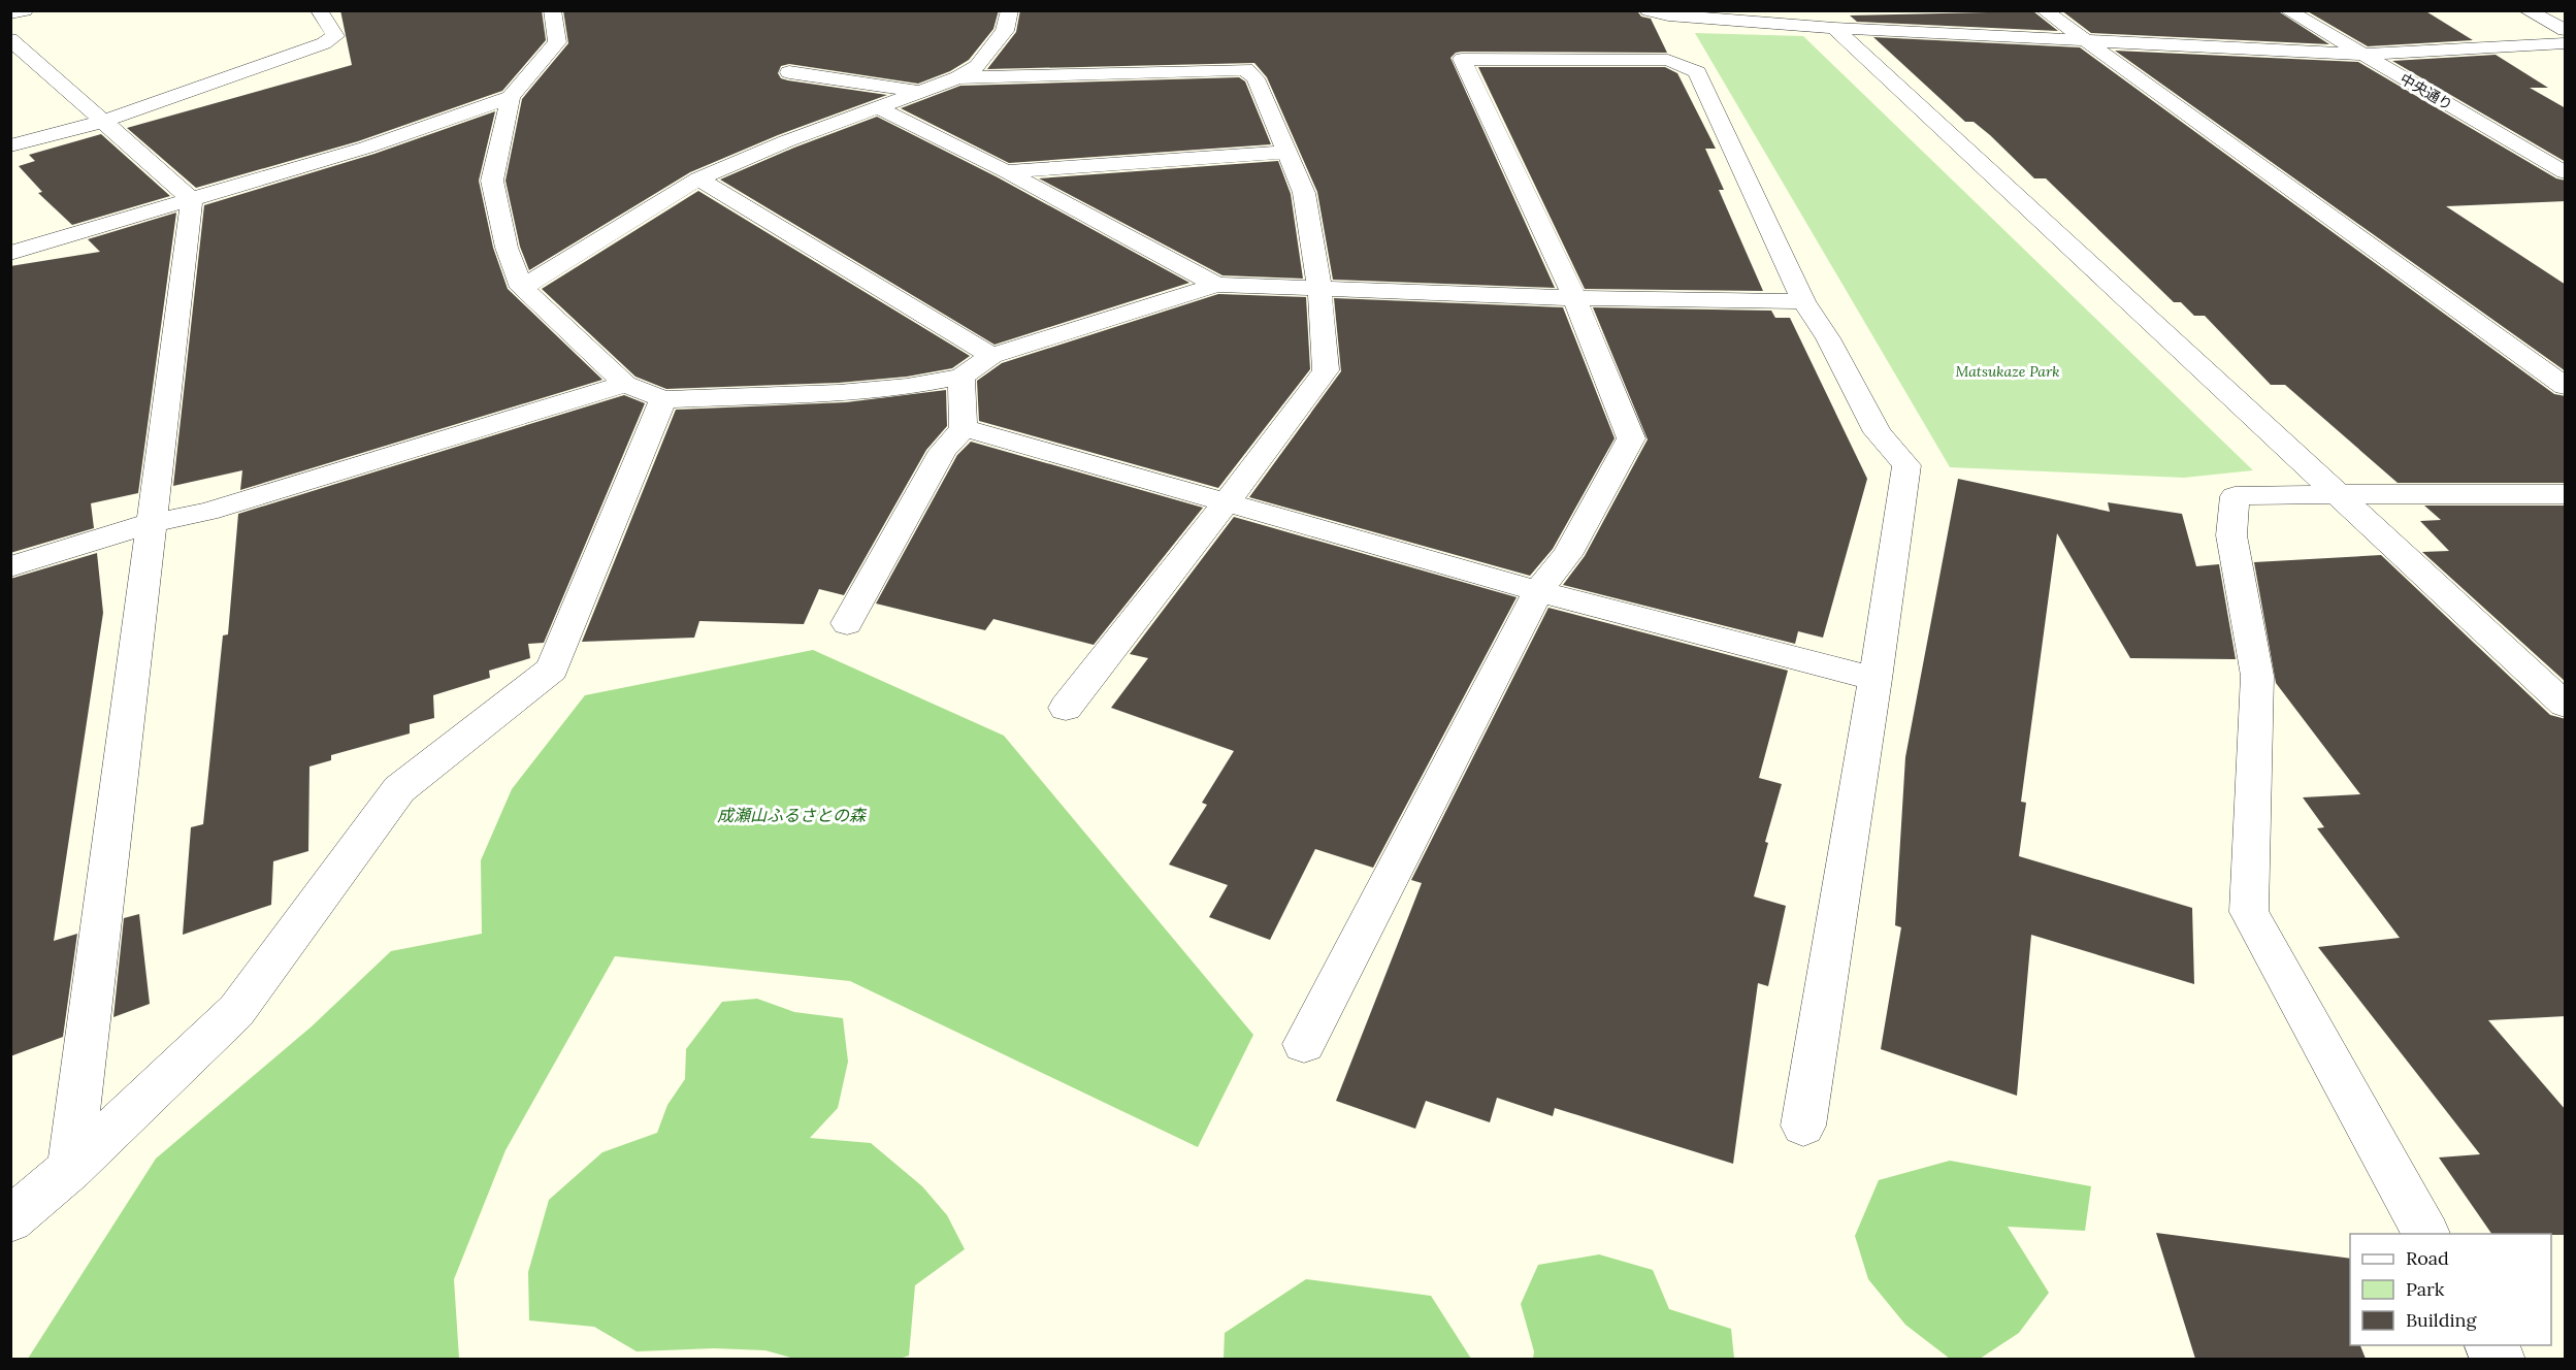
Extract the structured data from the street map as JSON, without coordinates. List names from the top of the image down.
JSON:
{
  "streets": {
    "street": ["中央通り"]
  },
  "parks": ["Matsukaze Park", "成瀬山ふるさとの森"],
  "legend": ["Road", "Park", "Building"]
}
